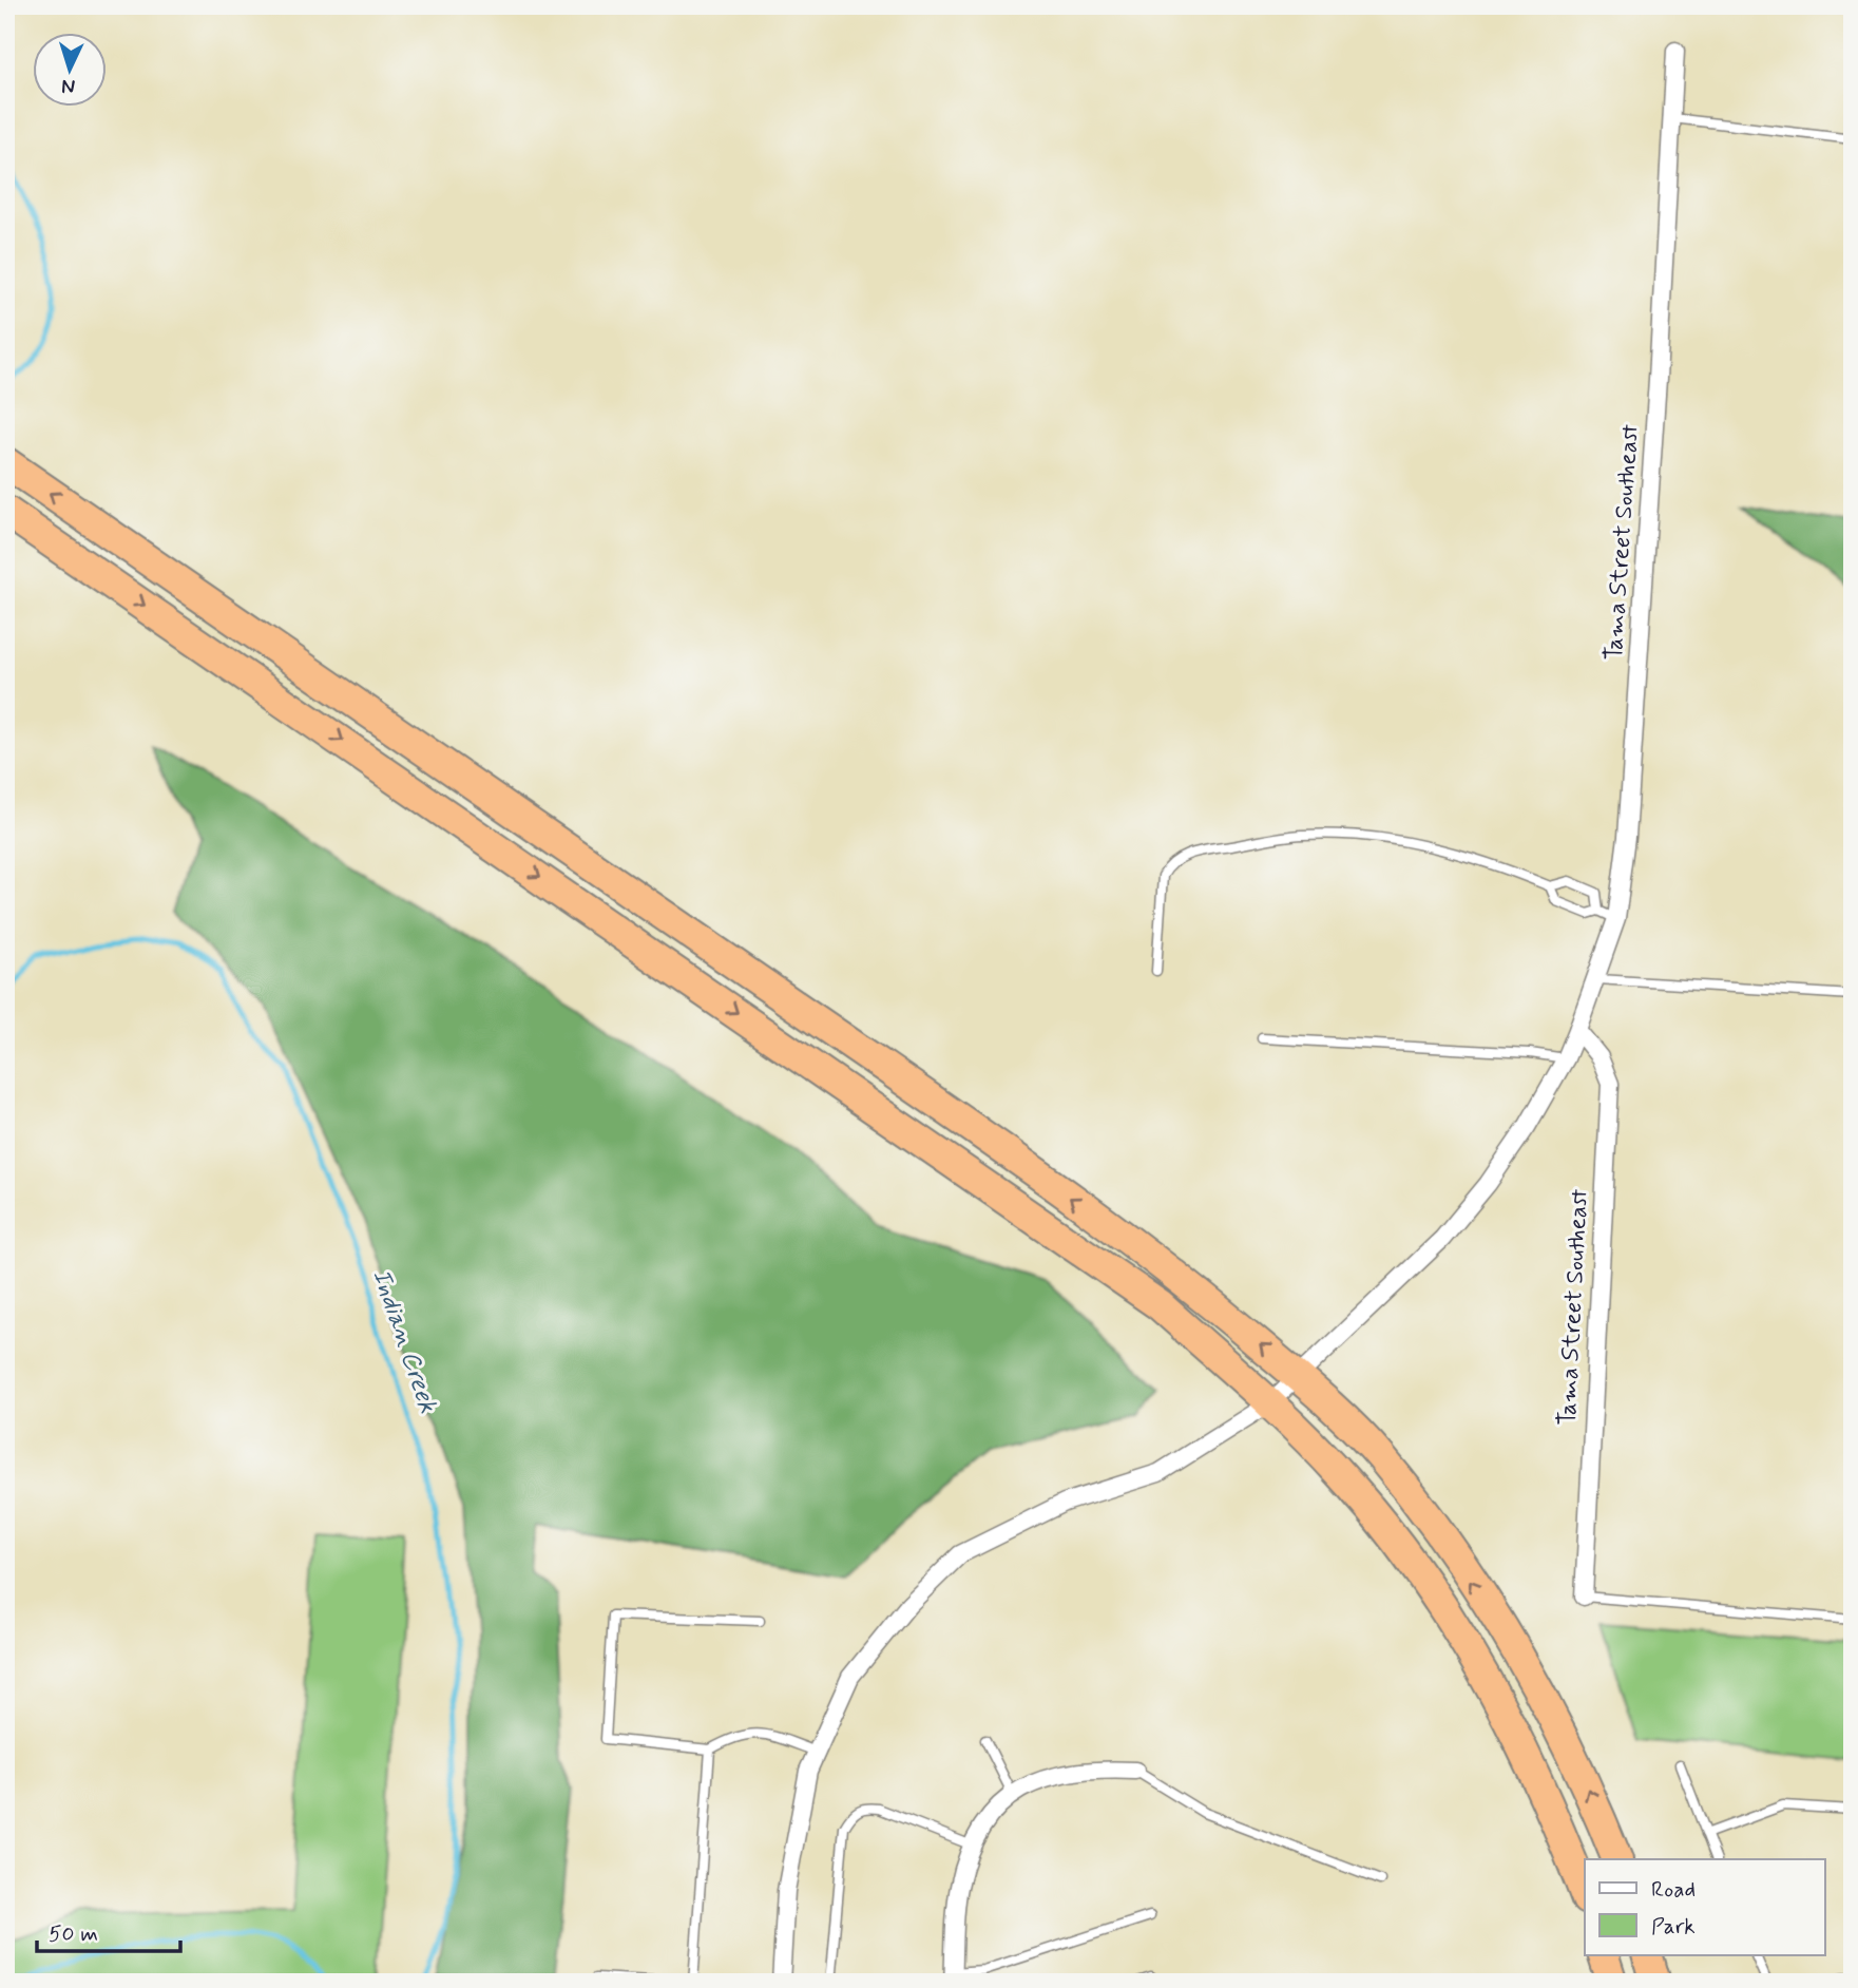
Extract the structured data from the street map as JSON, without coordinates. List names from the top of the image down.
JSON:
{
  "streets": {
    "street": ["Tama Street Southeast"]
  },
  "water": ["Indian Creek"],
  "legend": ["Road", "Park"],
  "scale_bar": "50 m",
  "north": "bottom"
}
